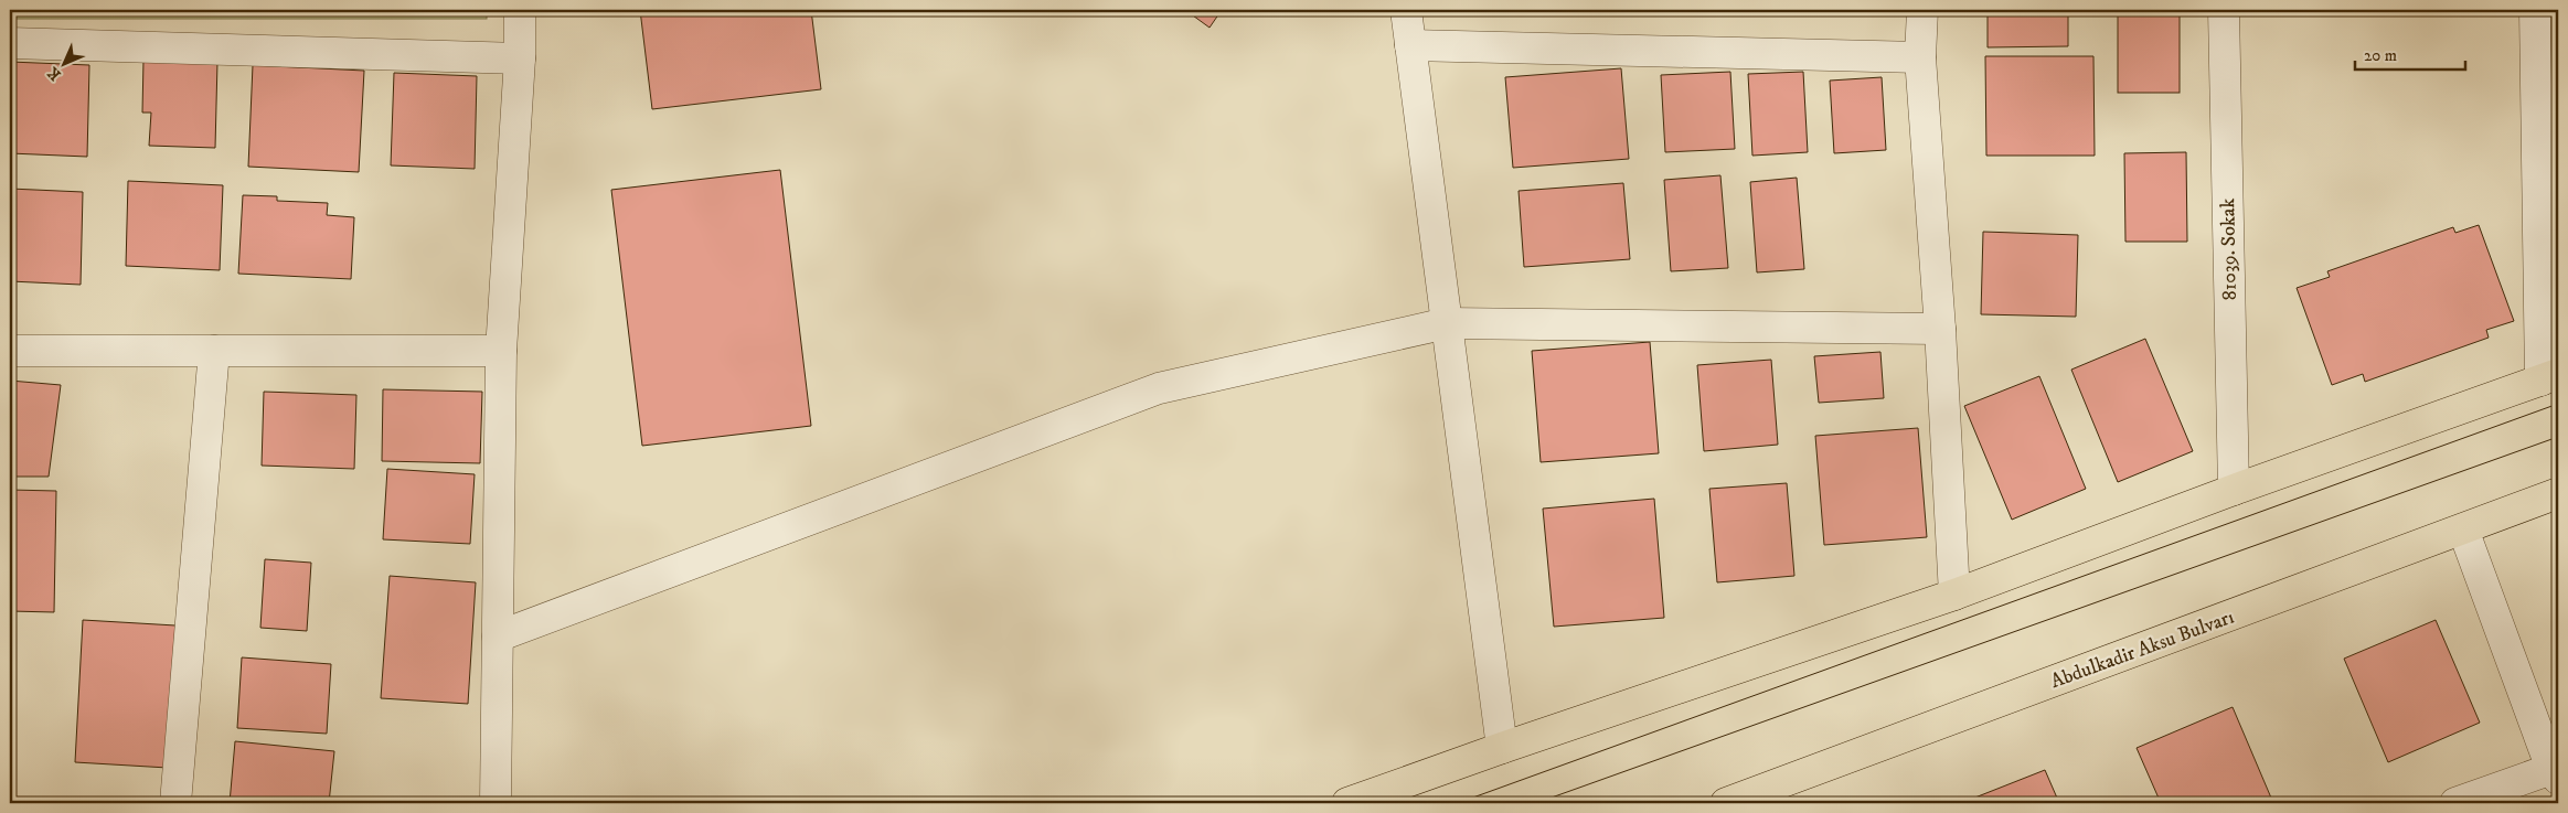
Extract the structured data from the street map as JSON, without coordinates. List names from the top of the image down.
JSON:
{
  "streets": {
    "main road": ["Abdulkadir Aksu Bulvarı"],
    "street": ["81039. Sokak"]
  },
  "scale_bar": "20 m",
  "north": "bottom left"
}
